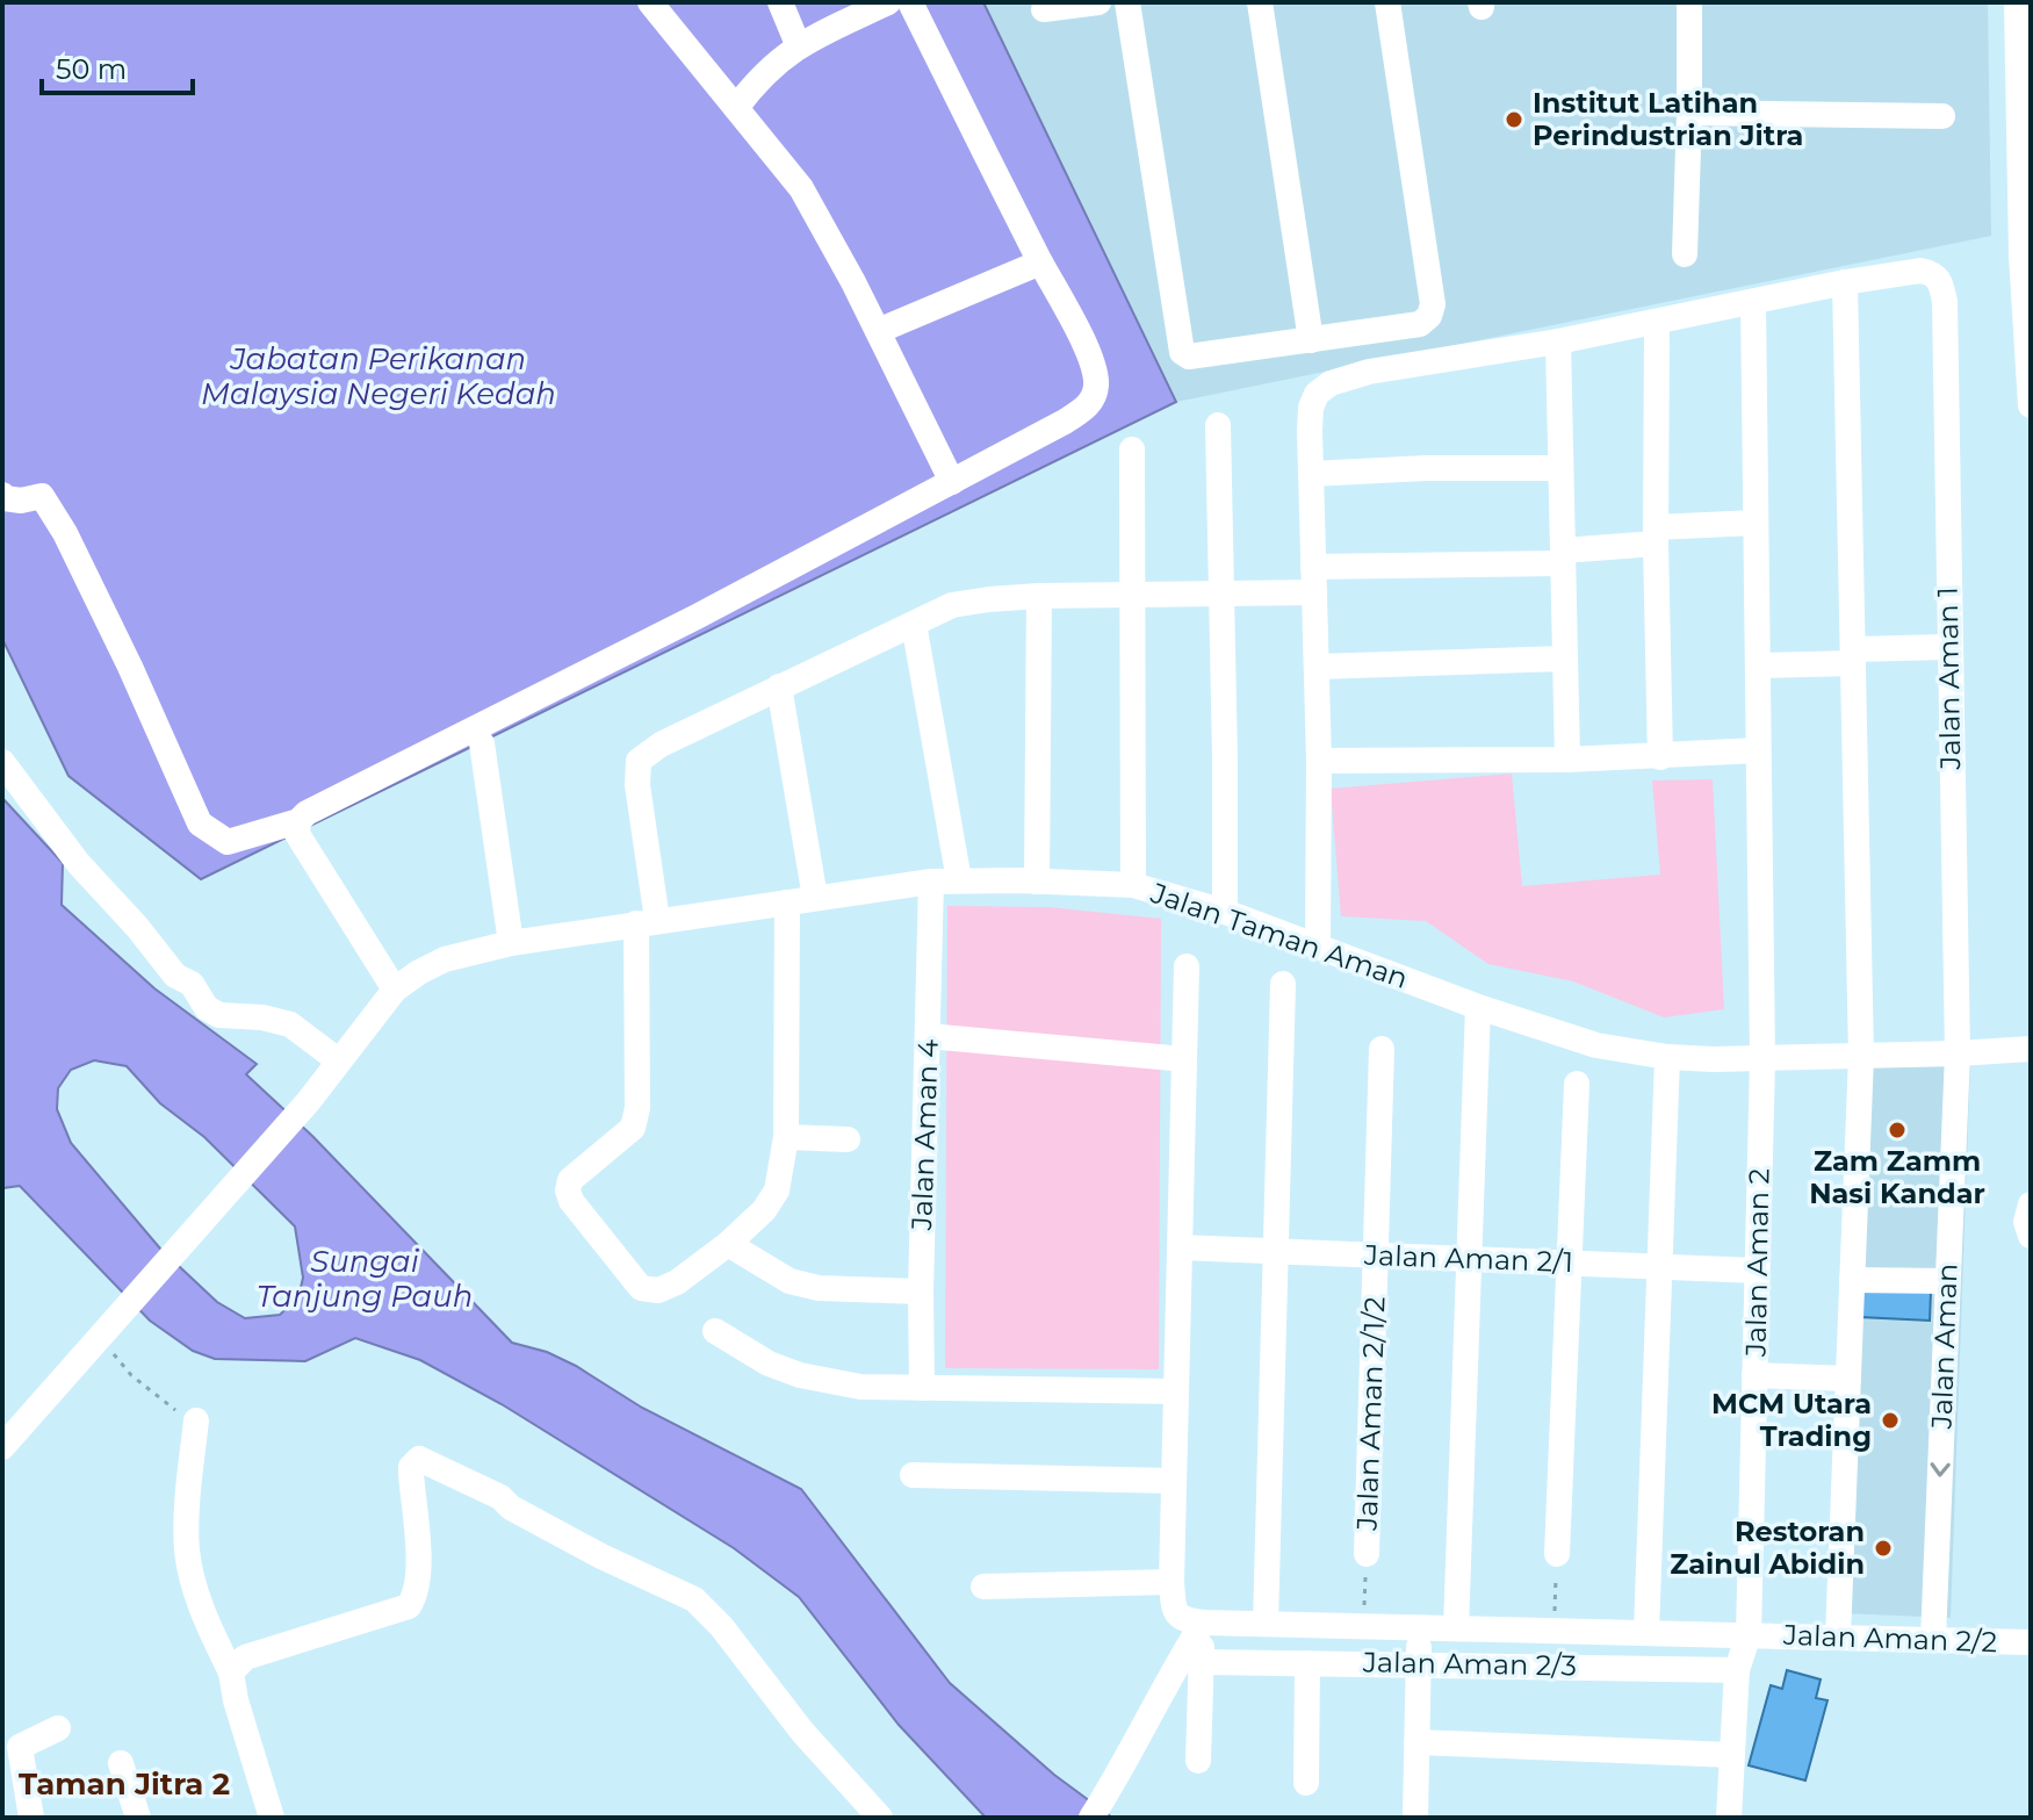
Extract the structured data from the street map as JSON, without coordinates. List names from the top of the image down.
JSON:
{
  "streets": {
    "street": [
      "Jalan Aman 1",
      "Jalan Taman Aman",
      "Jalan Aman 4",
      "Jalan Aman 2/1",
      "Jalan Aman 2",
      "Jalan Aman",
      "Jalan Aman 2/1/2",
      "Jalan Aman 2/2",
      "Jalan Aman 2/3"
    ]
  },
  "crossings": [
    ["Jalan Aman 1", "Jalan Taman Aman"],
    ["Jalan Aman 1", "Jalan Aman"],
    ["Jalan Taman Aman", "Jalan Aman 4"],
    ["Jalan Taman Aman", "Jalan Aman 2"],
    ["Jalan Taman Aman", "Jalan Aman"],
    ["Jalan Aman 2/1", "Jalan Aman 2"],
    ["Jalan Aman 2/1", "Jalan Aman 2/1/2"],
    ["Jalan Aman 2", "Jalan Aman 2/2"],
    ["Jalan Aman 2", "Jalan Aman 2/3"],
    ["Jalan Aman", "Jalan Aman 2/2"]
  ],
  "districts": ["Taman Jitra 2"],
  "water": ["Jabatan Perikanan Malaysia Negeri Kedah", "Sungai Tanjung Pauh"],
  "places": [
    "Institut Latihan Perindustrian Jitra",
    "Zam Zamm Nasi Kandar",
    "MCM Utara Trading",
    "Restoran Zainul Abidin"
  ],
  "scale_bar": "50 m"
}
